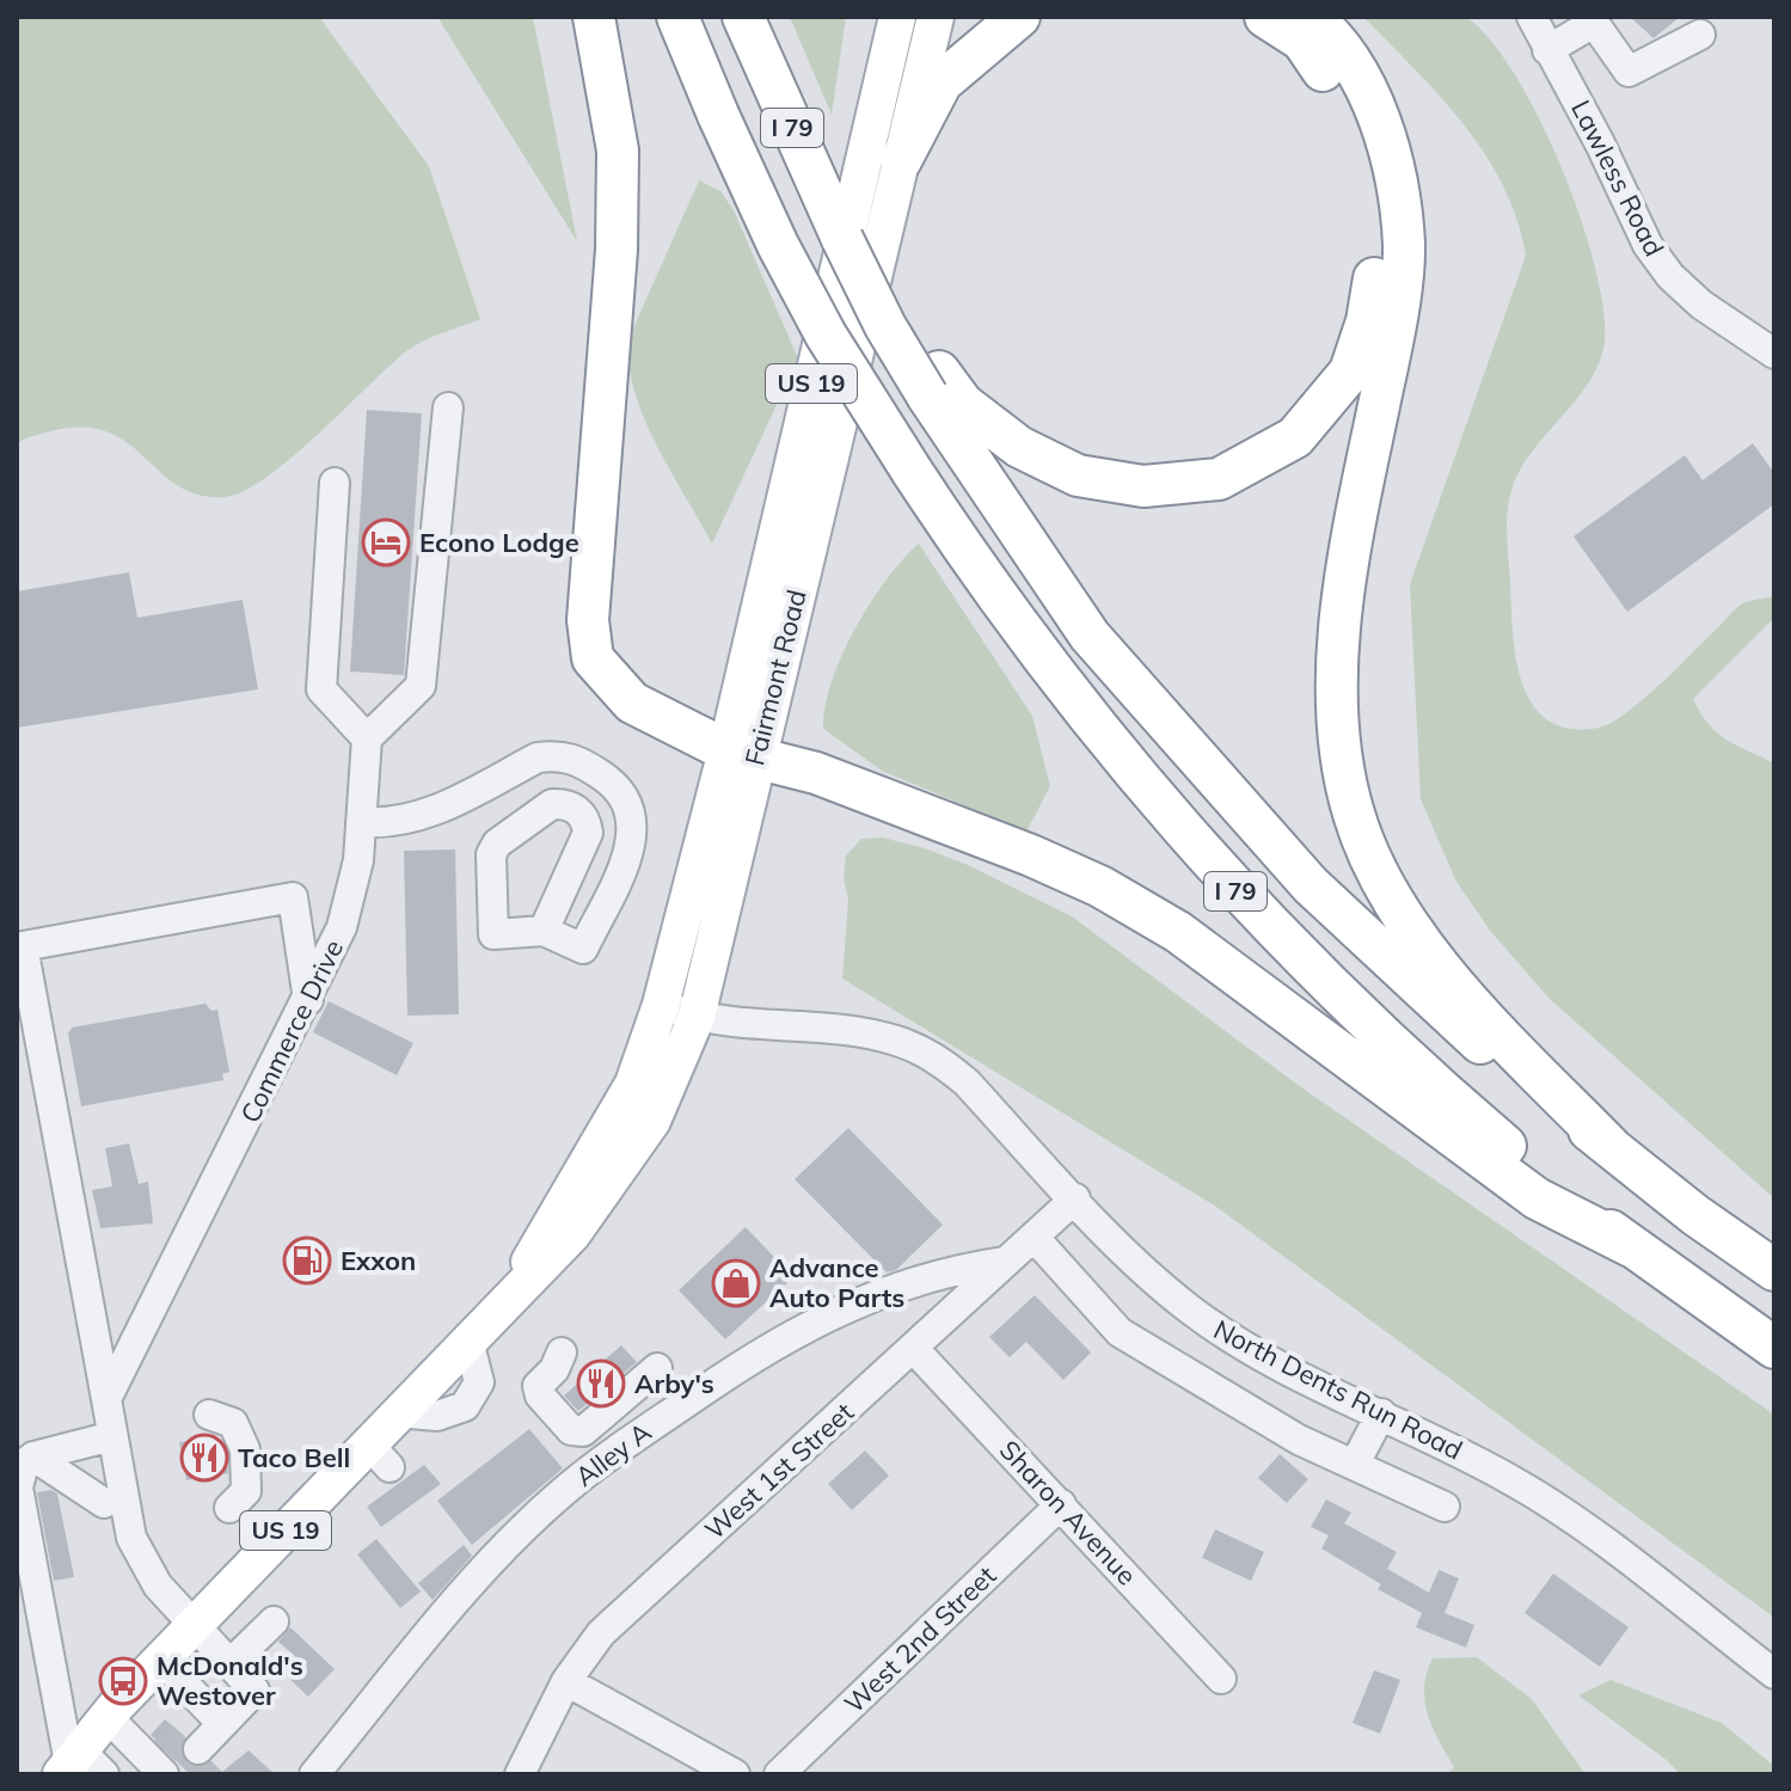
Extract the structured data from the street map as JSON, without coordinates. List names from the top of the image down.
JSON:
{
  "streets": {
    "highway": ["I 79"],
    "main road": ["US 19", "Fairmont Road"],
    "street": [
      "Lawless Road",
      "Commerce Drive",
      "North Dents Run Road",
      "Alley A",
      "West 1st Street",
      "Sharon Avenue",
      "West 2nd Street"
    ]
  },
  "crossings": [
    ["Fairmont Road", "North Dents Run Road"],
    ["North Dents Run Road", "West 1st Street"],
    ["Alley A", "West 1st Street"],
    ["West 1st Street", "Sharon Avenue"],
    ["Sharon Avenue", "West 2nd Street"]
  ],
  "places": {
    "hotel": ["Econo Lodge"],
    "fuel station": ["Exxon"],
    "shop": ["Advance Auto Parts"],
    "restaurant": ["Arby's", "Taco Bell"],
    "bus stop": ["McDonald's Westover"]
  }
}
